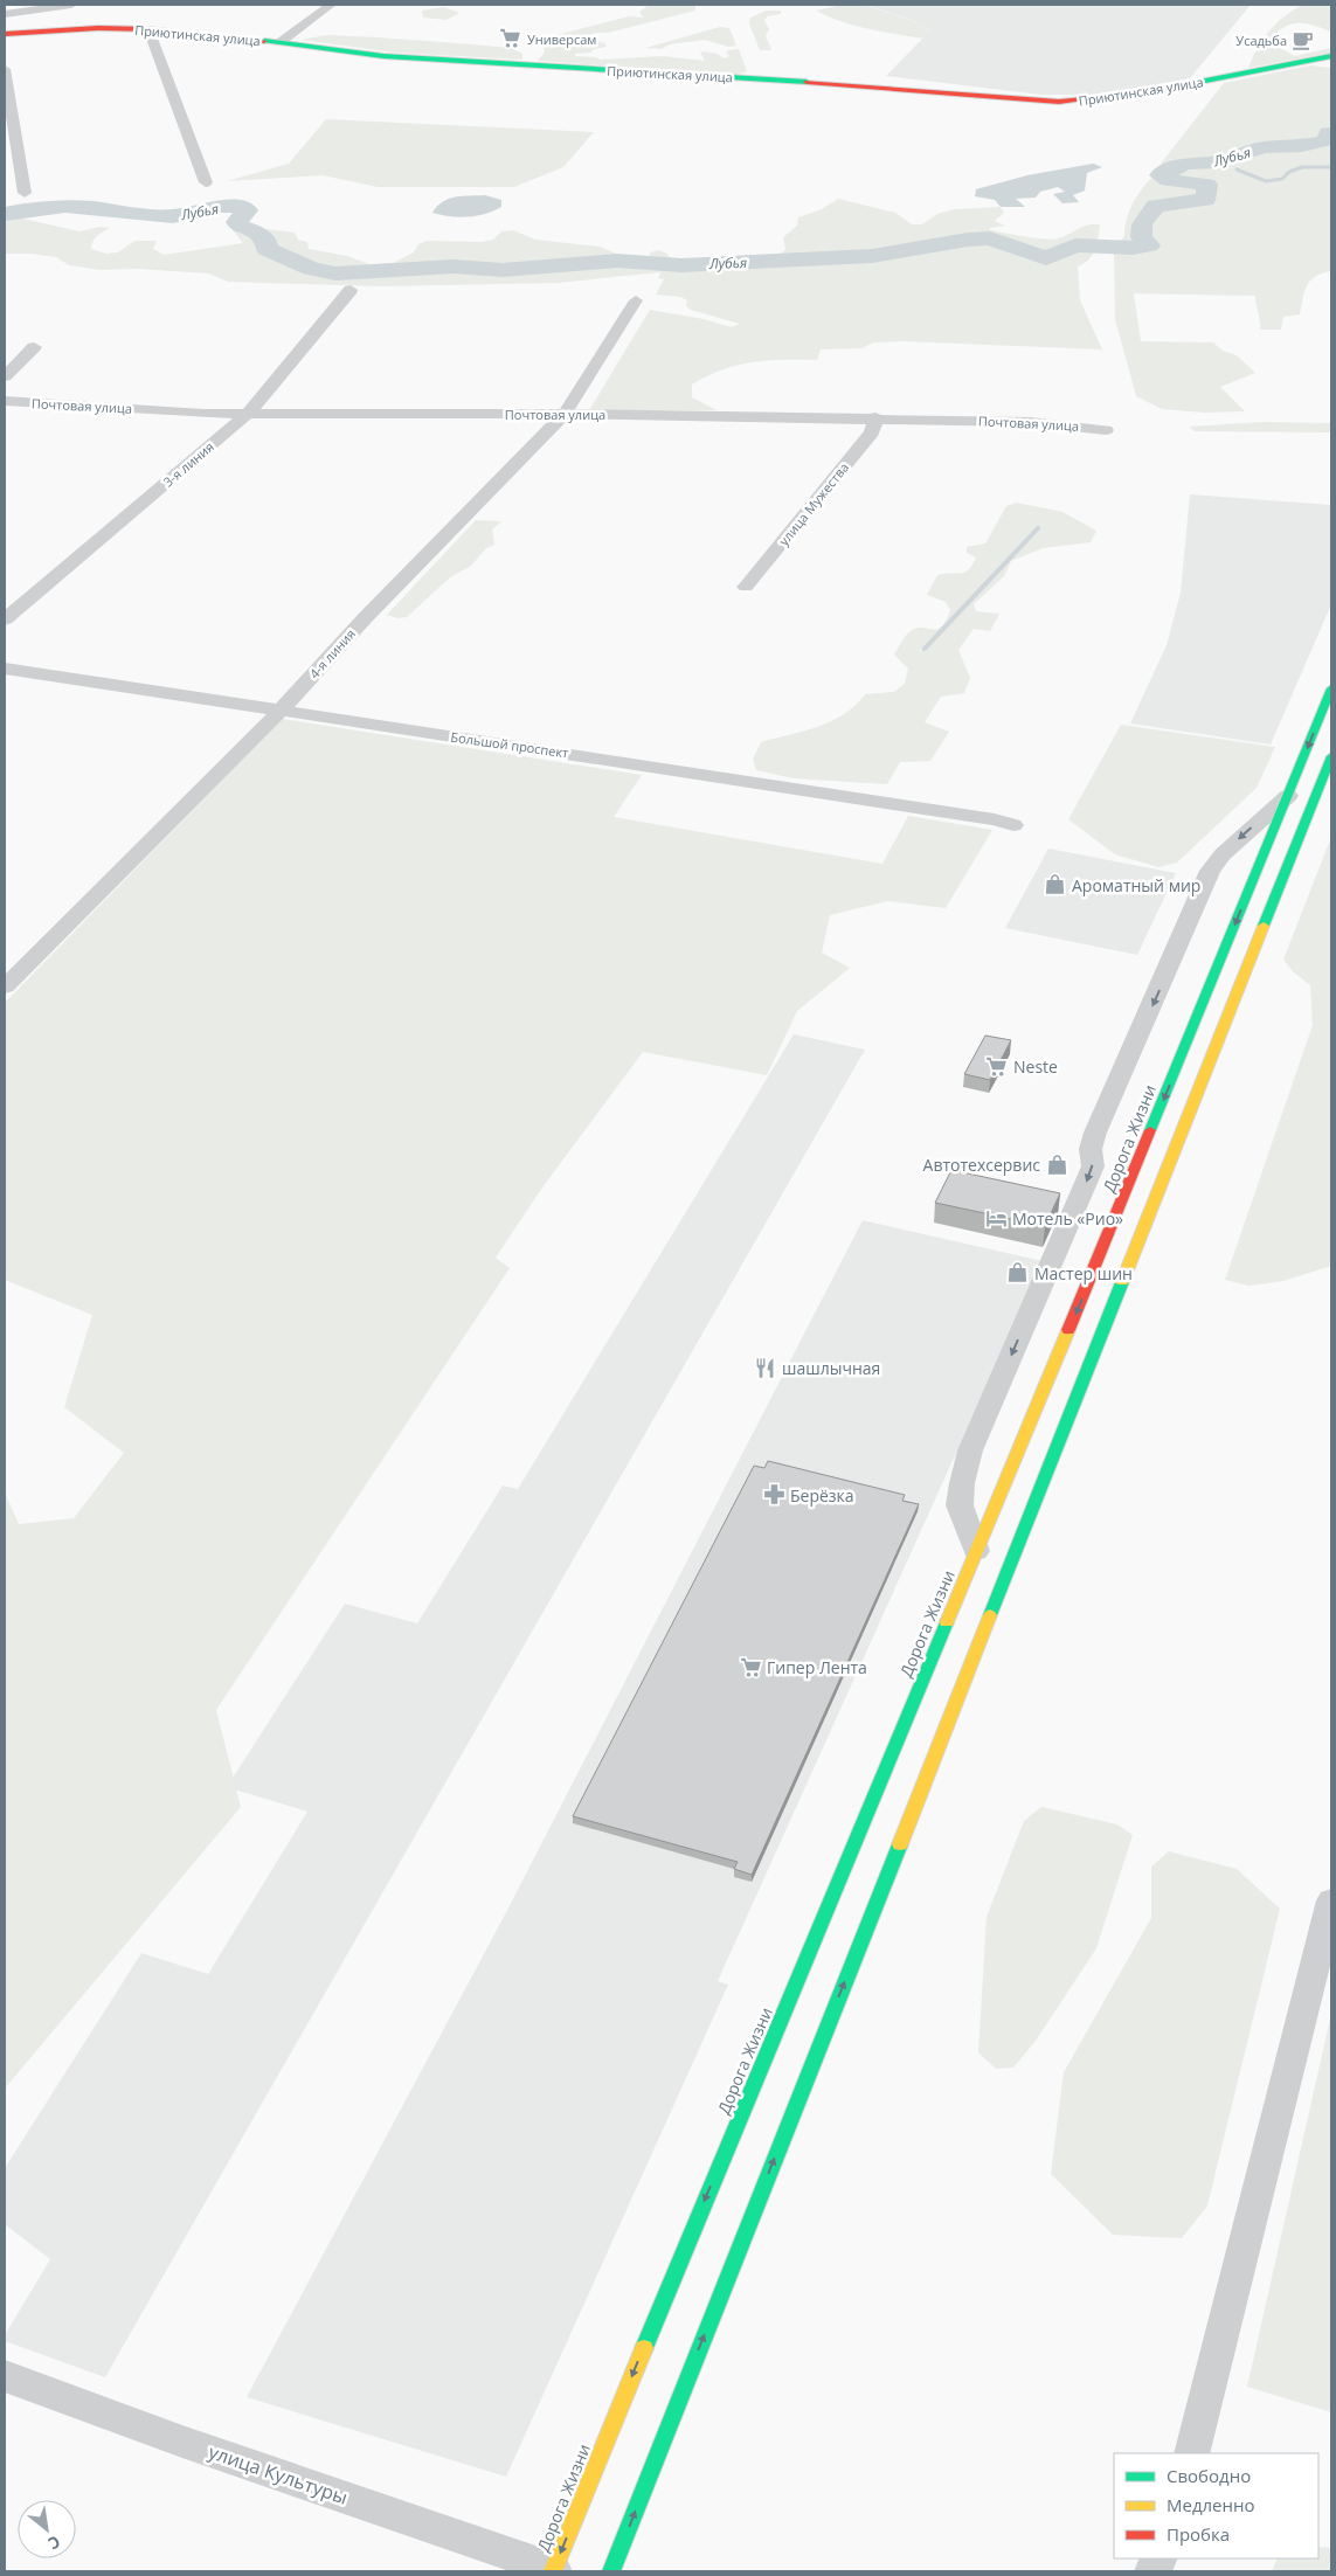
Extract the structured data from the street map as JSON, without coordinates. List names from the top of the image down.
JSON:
{
  "streets": {
    "main road": ["Приютинская улица", "Дорога Жизни"],
    "street": [
      "Почтовая улица",
      "3-я линия",
      "улица Мужества",
      "4-я линия",
      "Большой проспект",
      "улица Культуры"
    ]
  },
  "crossings": [
    ["Почтовая улица", "3-я линия"],
    ["Почтовая улица", "улица Мужества"],
    ["Почтовая улица", "4-я линия"],
    ["4-я линия", "Большой проспект"],
    ["Дорога Жизни", "улица Культуры"]
  ],
  "water": ["Лубья"],
  "places": {
    "supermarket": ["Универсам", "Neste", "Гипер Лента"],
    "cafe": ["Усадьба"],
    "shop": ["Ароматный мир", "Автотехсервис", "Мастер шин"],
    "hotel": ["Мотель «Рио»"],
    "restaurant": ["шашлычная"],
    "pharmacy": ["Берёзка"]
  },
  "legend": ["Свободно", "Медленно", "Пробка"],
  "north": "bottom right"
}
